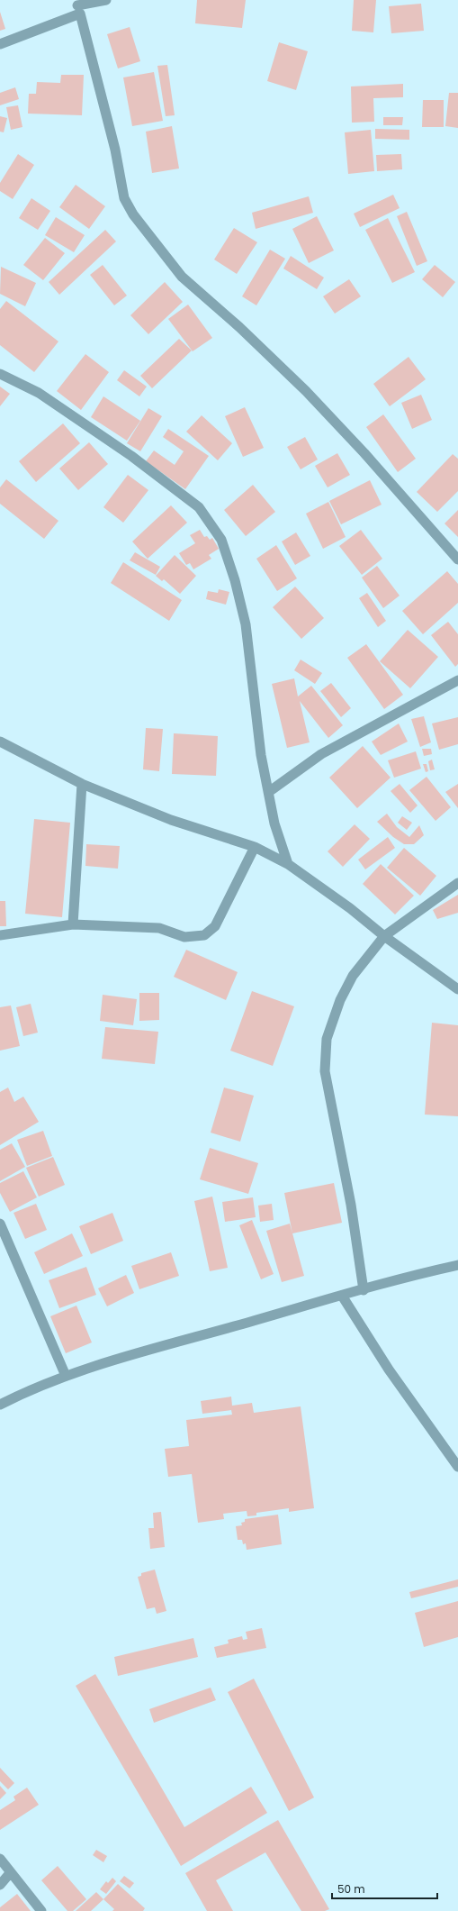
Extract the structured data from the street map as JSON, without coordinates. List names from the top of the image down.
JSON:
{
  "scale_bar": "50 m"
}
